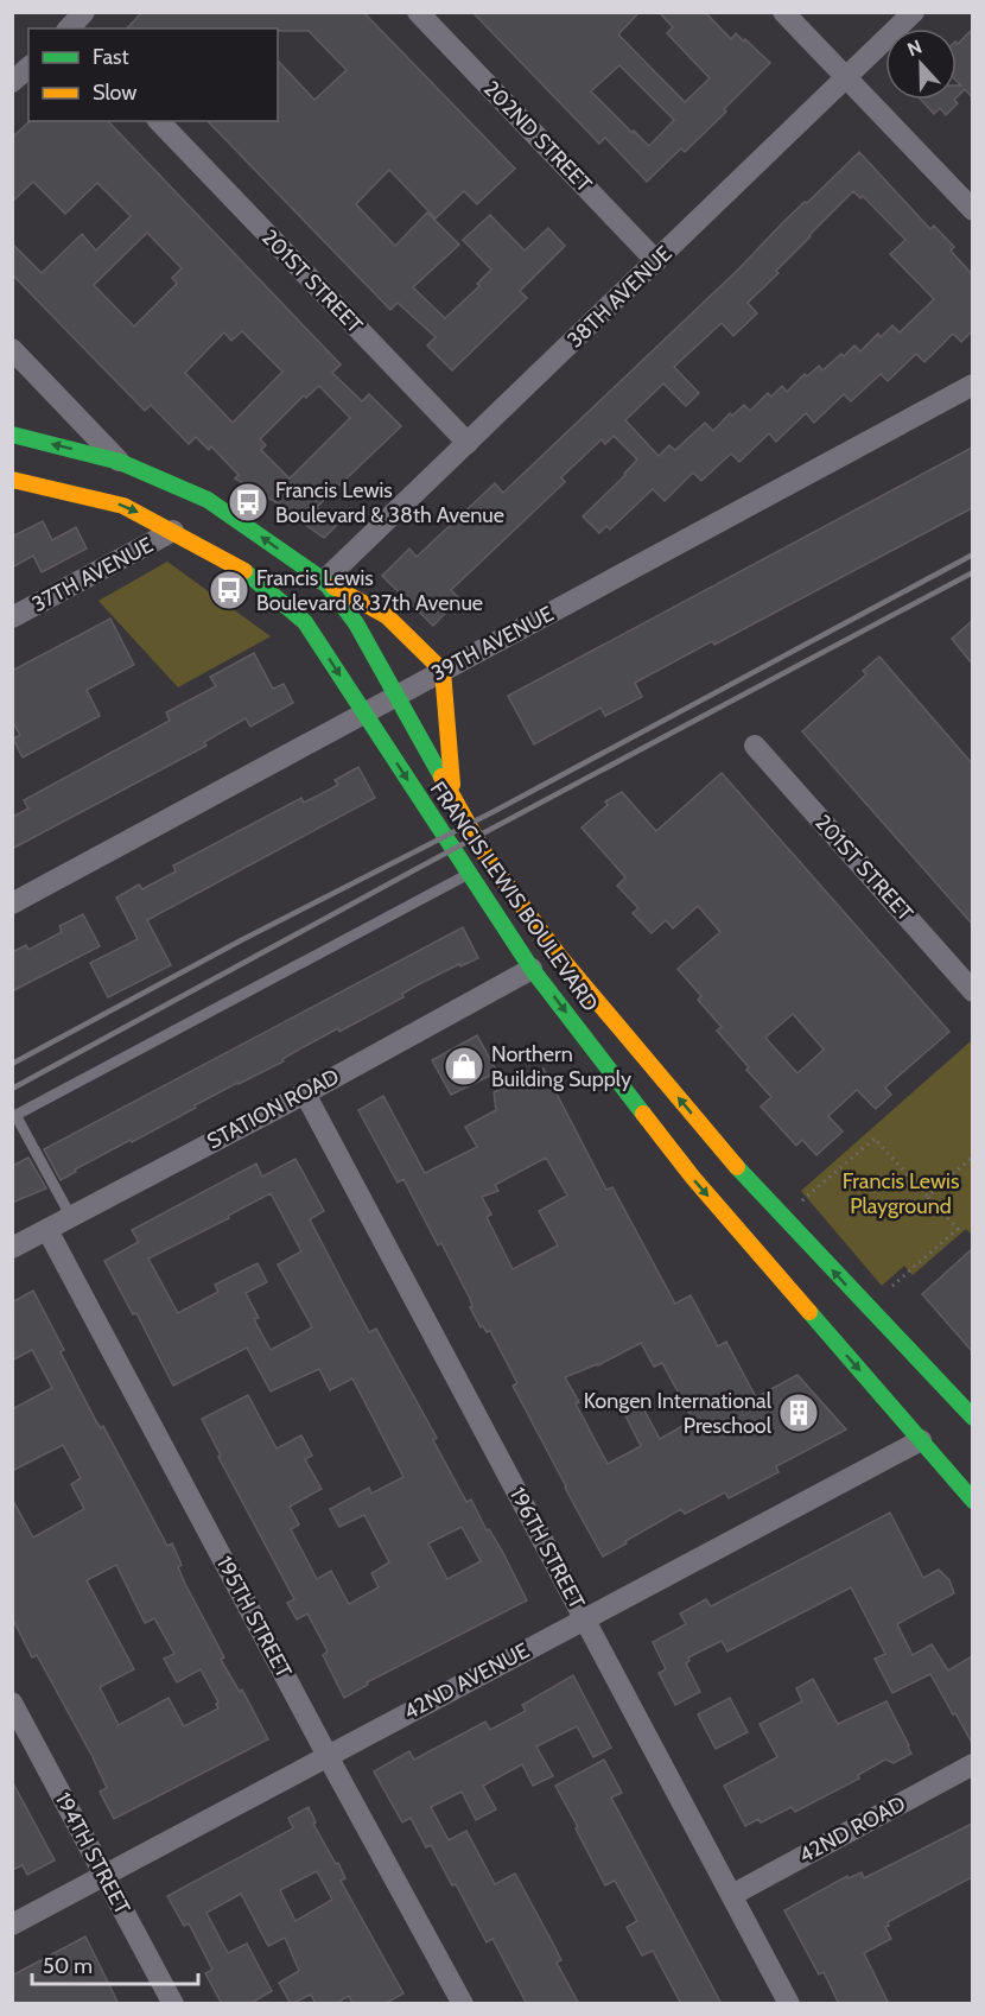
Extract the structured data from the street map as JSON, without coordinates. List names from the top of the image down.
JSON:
{
  "streets": {
    "main road": ["FRANCIS LEWIS BOULEVARD"],
    "street": [
      "202ND STREET",
      "201ST STREET",
      "38TH AVENUE",
      "37TH AVENUE",
      "39TH AVENUE",
      "STATION ROAD",
      "196TH STREET",
      "195TH STREET",
      "42ND AVENUE",
      "42ND ROAD",
      "194TH STREET"
    ]
  },
  "crossings": [
    ["202ND STREET", "38TH AVENUE"],
    ["201ST STREET", "38TH AVENUE"],
    ["38TH AVENUE", "FRANCIS LEWIS BOULEVARD"],
    ["37TH AVENUE", "FRANCIS LEWIS BOULEVARD"],
    ["39TH AVENUE", "FRANCIS LEWIS BOULEVARD"],
    ["FRANCIS LEWIS BOULEVARD", "STATION ROAD"],
    ["FRANCIS LEWIS BOULEVARD", "42ND AVENUE"],
    ["STATION ROAD", "196TH STREET"],
    ["STATION ROAD", "195TH STREET"],
    ["196TH STREET", "42ND AVENUE"],
    ["196TH STREET", "42ND ROAD"],
    ["195TH STREET", "42ND AVENUE"],
    ["42ND AVENUE", "194TH STREET"]
  ],
  "parks": ["Francis Lewis Playground"],
  "places": {
    "bus stop": ["Francis Lewis Boulevard & 38th Avenue", "Francis Lewis Boulevard & 37th Avenue"],
    "shop": ["Northern Building Supply"],
    "building": ["Kongen International Preschool"]
  },
  "legend": ["Fast", "Slow"],
  "scale_bar": "50 m",
  "north": "top"
}
